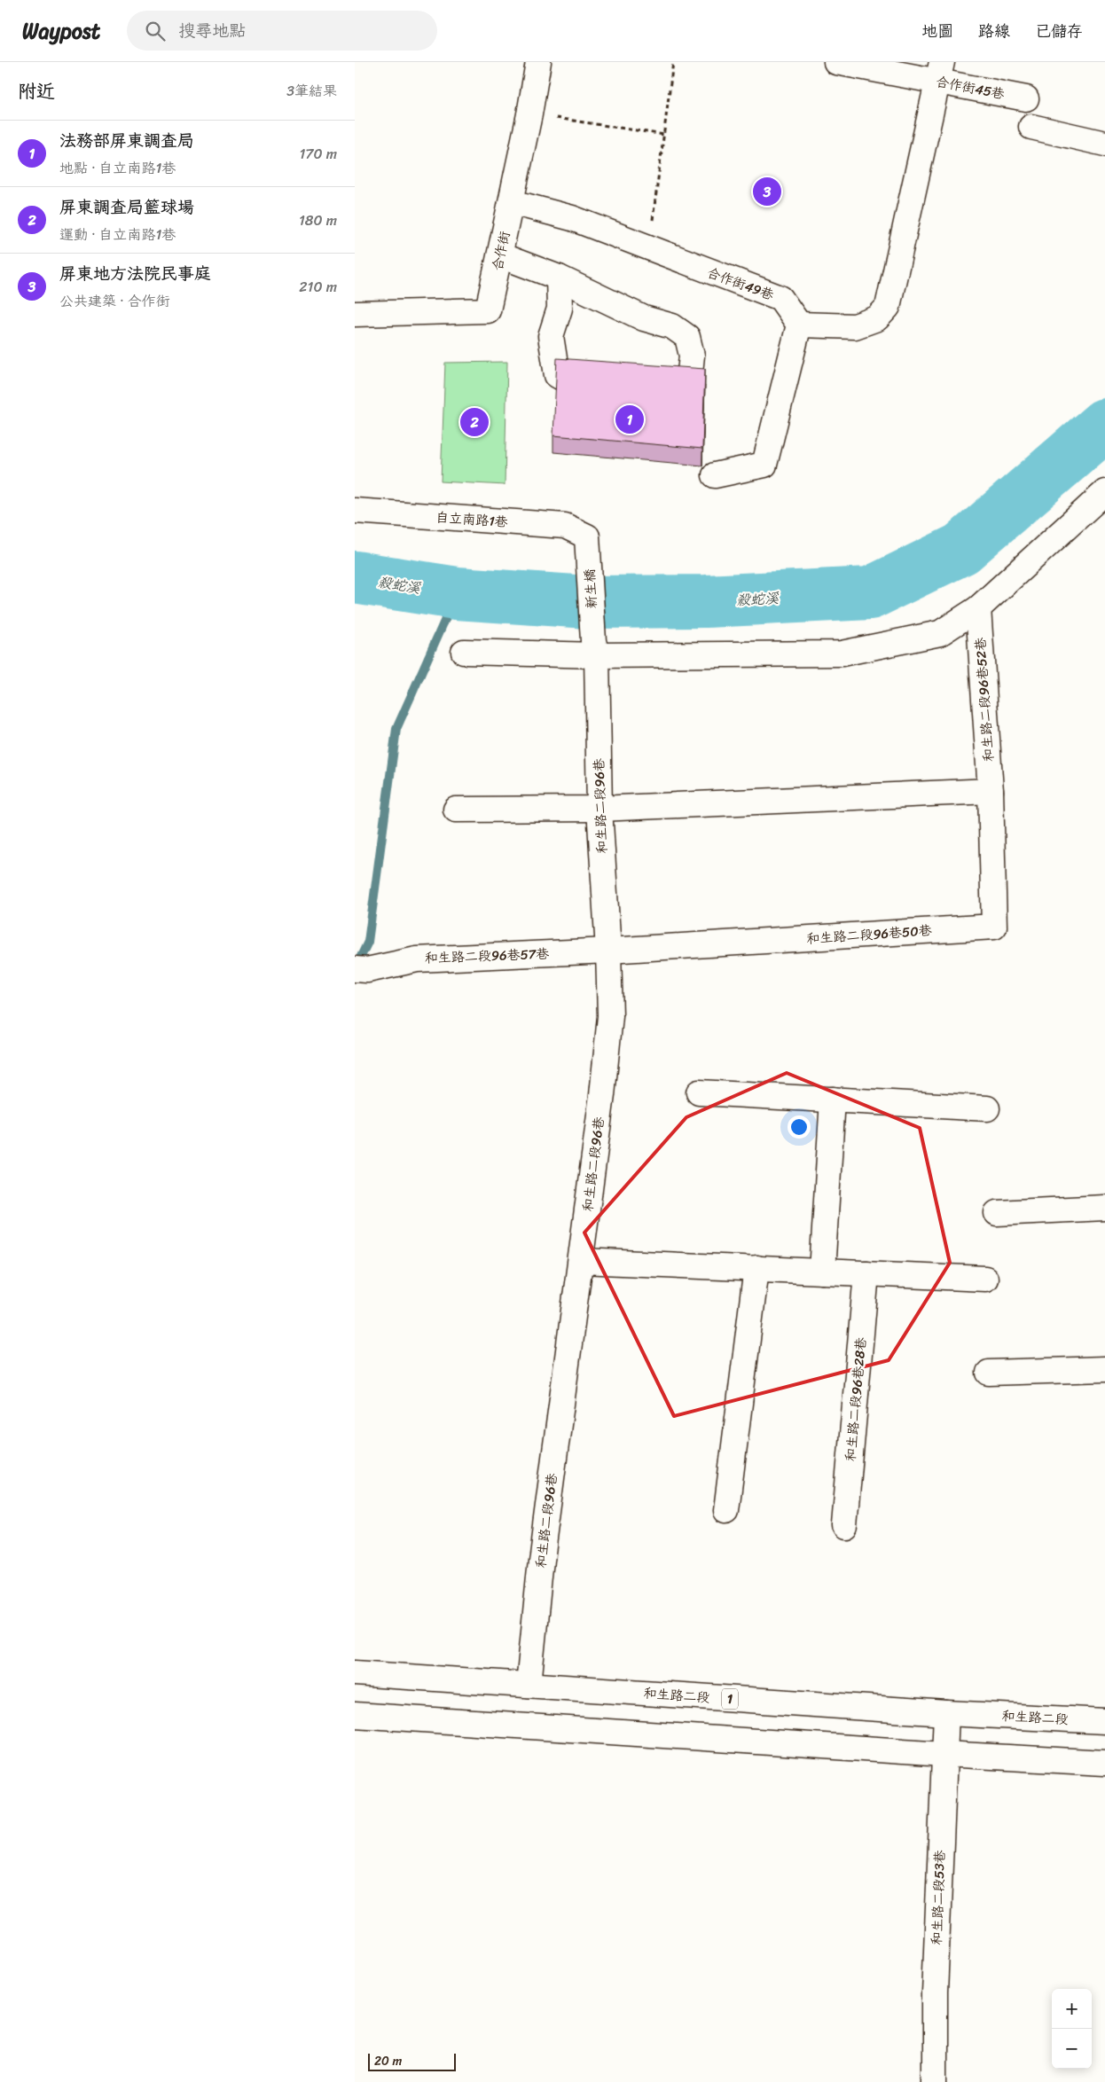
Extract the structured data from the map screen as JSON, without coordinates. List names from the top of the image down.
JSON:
{
  "streets": {
    "street": [
      "合作街45巷",
      "合作街",
      "合作街49巷",
      "自立南路1巷",
      "新生橋",
      "和生路二段96巷52巷",
      "和生路二段96巷",
      "和生路二段96巷50巷",
      "和生路二段96巷57巷",
      "和生路二段96巷28巷",
      "和生路二段",
      "1",
      "和生路二段53巷"
    ]
  },
  "crossings": [
    ["合作街", "合作街49巷"],
    ["自立南路1巷", "新生橋"],
    ["新生橋", "和生路二段96巷"],
    ["和生路二段96巷52巷", "和生路二段96巷50巷"],
    ["和生路二段96巷", "和生路二段96巷50巷"],
    ["和生路二段96巷", "和生路二段96巷57巷"],
    ["和生路二段96巷", "和生路二段"],
    ["和生路二段96巷50巷", "和生路二段96巷57巷"],
    ["和生路二段", "和生路二段53巷"]
  ],
  "water": ["殺蛇溪"],
  "scale_bar": "20 m",
  "page": {
    "header": "Waypost",
    "search": "搜尋地點",
    "nav": ["地圖", "路線", "已儲存"],
    "heading": ["附近", "3筆結果"],
    "list": [
      {
        "mark": "1",
        "name": "法務部屏東調查局",
        "note": "地點 · 自立南路1巷",
        "value": "170 m"
      },
      {
        "mark": "2",
        "name": "屏東調查局籃球場",
        "note": "運動 · 自立南路1巷",
        "value": "180 m"
      },
      {
        "mark": "3",
        "name": "屏東地方法院民事庭",
        "note": "公共建築 · 合作街",
        "value": "210 m"
      }
    ],
    "pins": ["3", "1", "2"],
    "map_buttons": ["+", "−"],
    "scale": "20 m"
  }
}
